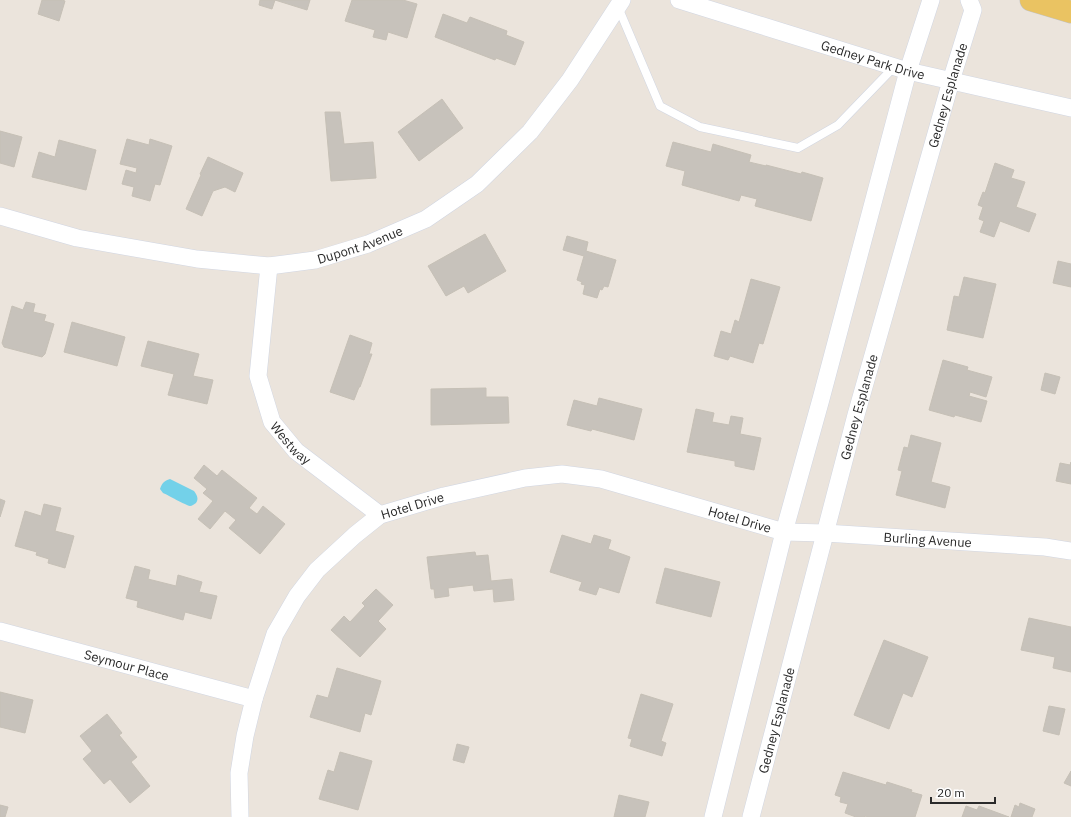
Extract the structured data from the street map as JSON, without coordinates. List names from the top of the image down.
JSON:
{
  "streets": {
    "street": [
      "Gedney Park Drive",
      "Gedney Esplanade",
      "Dupont Avenue",
      "Westway",
      "Hotel Drive",
      "Burling Avenue",
      "Seymour Place"
    ]
  },
  "crossings": [
    ["Gedney Park Drive", "Gedney Esplanade"],
    ["Gedney Esplanade", "Burling Avenue"],
    ["Dupont Avenue", "Westway"],
    ["Westway", "Hotel Drive"],
    ["Hotel Drive", "Burling Avenue"],
    ["Hotel Drive", "Seymour Place"]
  ],
  "scale_bar": "20 m"
}
